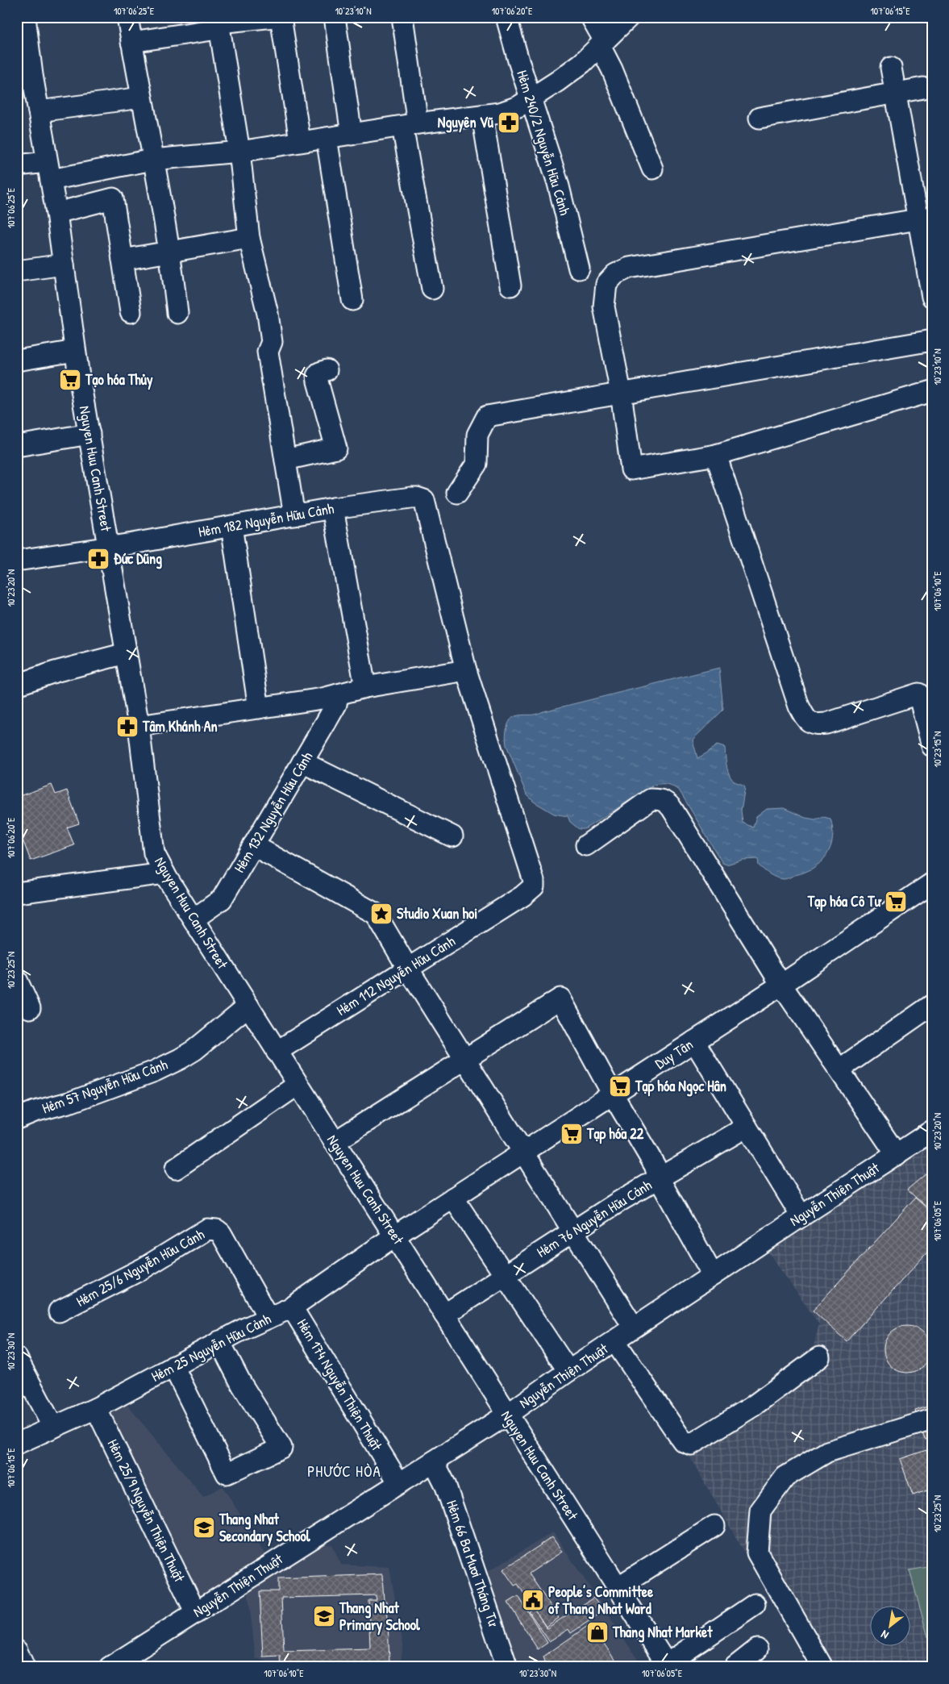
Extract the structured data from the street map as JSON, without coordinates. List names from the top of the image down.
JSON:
{
  "streets": {
    "street": [
      "Hẻm 240/2 Nguyễn Hữu Cảnh",
      "Nguyen Huu Canh Street",
      "Hẻm 182 Nguyễn Hữu Cảnh",
      "Hẻm 132 Nguyễn Hữu Cảnh",
      "Hẻm 112 Nguyễn Hữu Cảnh",
      "Duy Tân",
      "Hẻm 57 Nguyễn Hữu Cảnh",
      "Nguyễn Thiện Thuật",
      "Hẻm 76 Nguyễn Hữu Cảnh",
      "Hẻm 25/6 Nguyễn Hữu Cảnh",
      "Hẻm 25 Nguyễn Hữu Cảnh",
      "Hẻm 174 Nguyễn Thiện Thuật",
      "Hẻm 25/9 Nguyễn Thiện Thuật",
      "Hẻm 66 Ba Mươi Tháng Tư"
    ]
  },
  "crossings": [
    ["Nguyen Huu Canh Street", "Hẻm 182 Nguyễn Hữu Cảnh"],
    ["Nguyen Huu Canh Street", "Hẻm 132 Nguyễn Hữu Cảnh"],
    ["Nguyen Huu Canh Street", "Hẻm 112 Nguyễn Hữu Cảnh"],
    ["Nguyen Huu Canh Street", "Duy Tân"],
    ["Nguyen Huu Canh Street", "Hẻm 57 Nguyễn Hữu Cảnh"],
    ["Nguyen Huu Canh Street", "Nguyễn Thiện Thuật"],
    ["Nguyen Huu Canh Street", "Hẻm 76 Nguyễn Hữu Cảnh"],
    ["Nguyen Huu Canh Street", "Hẻm 25 Nguyễn Hữu Cảnh"],
    ["Hẻm 182 Nguyễn Hữu Cảnh", "Hẻm 112 Nguyễn Hữu Cảnh"],
    ["Duy Tân", "Hẻm 25 Nguyễn Hữu Cảnh"],
    ["Nguyễn Thiện Thuật", "Hẻm 174 Nguyễn Thiện Thuật"],
    ["Nguyễn Thiện Thuật", "Hẻm 25/9 Nguyễn Thiện Thuật"],
    ["Nguyễn Thiện Thuật", "Hẻm 66 Ba Mươi Tháng Tư"],
    ["Hẻm 25/6 Nguyễn Hữu Cảnh", "Hẻm 25 Nguyễn Hữu Cảnh"],
    ["Hẻm 25 Nguyễn Hữu Cảnh", "Hẻm 174 Nguyễn Thiện Thuật"],
    ["Hẻm 25 Nguyễn Hữu Cảnh", "Hẻm 25/9 Nguyễn Thiện Thuật"]
  ],
  "districts": ["PHƯỚC HÒA"],
  "places": {
    "pharmacy": ["Nguyên Vũ", "Đức Dũng", "Tâm Khánh An"],
    "supermarket": [
      "Tạo hóa Thủy",
      "Tạp hóa Cô Tư",
      "Tạp hóa Ngọc Hân",
      "Tạp hóa 22"
    ],
    "place": ["Studio Xuan hoi"],
    "school or university": ["Thang Nhat Secondary School", "Thang Nhat Primary School"],
    "public building": ["People’s Committee of Thang Nhat Ward"],
    "shop": ["Thang Nhat Market"]
  },
  "north": "bottom left",
  "coordinates": [
    "107°06'25\"E",
    "10°23'10\"N",
    "107°06'20\"E",
    "107°06'15\"E",
    "10°23'20\"N",
    "107°06'10\"E",
    "10°23'15\"N",
    "10°23'25\"N",
    "107°06'05\"E",
    "10°23'30\"N"
  ]
}
